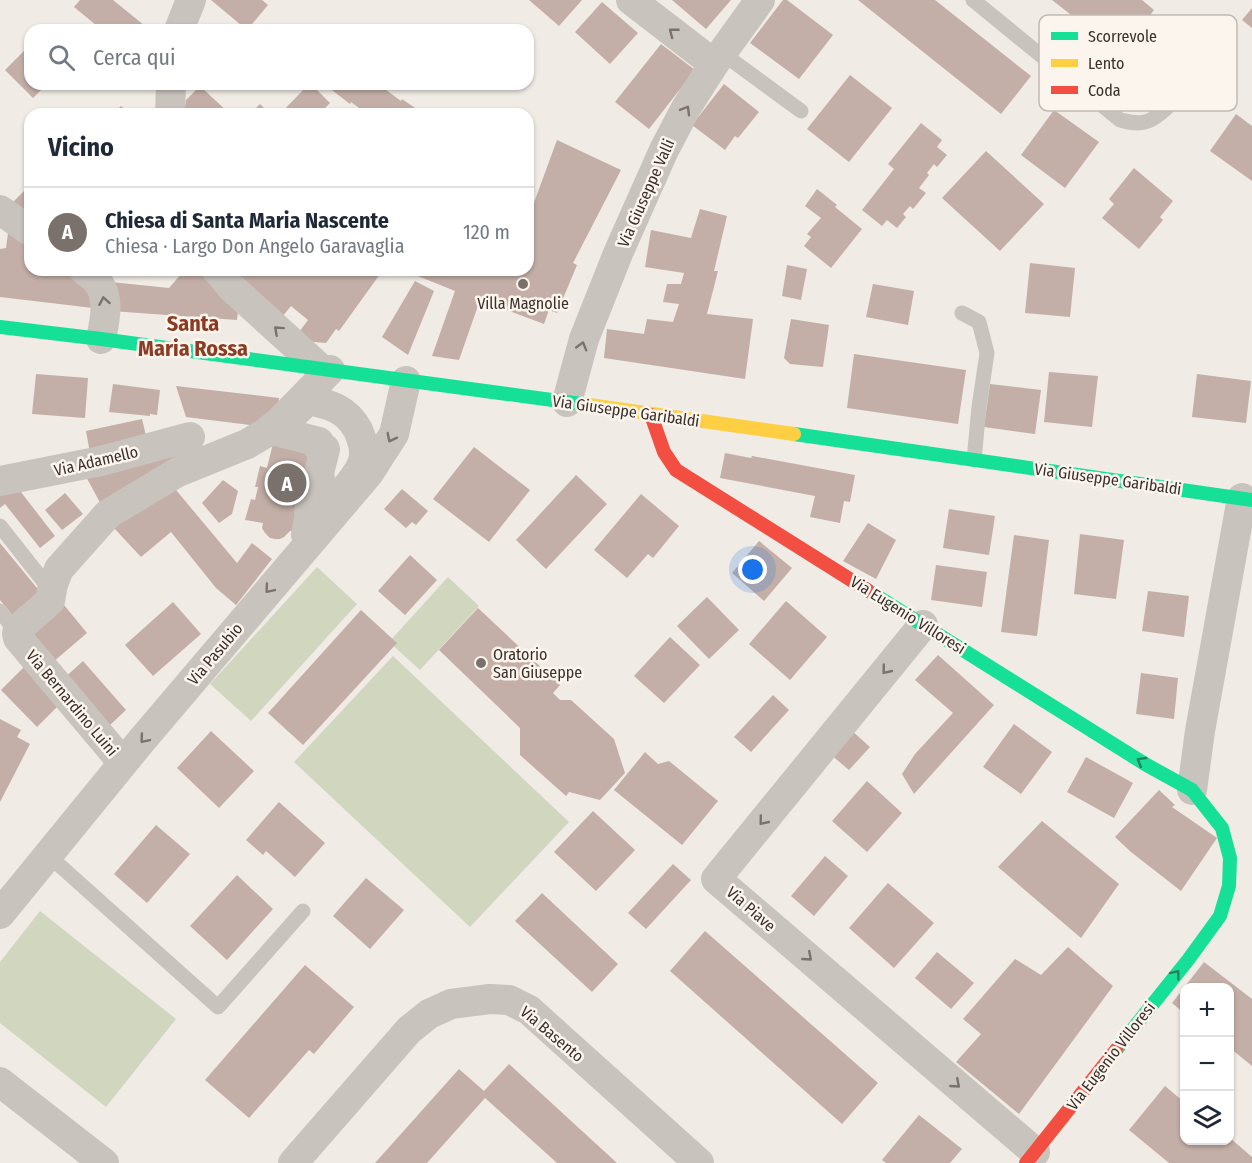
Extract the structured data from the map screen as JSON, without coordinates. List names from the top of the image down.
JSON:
{
  "streets": {
    "main road": ["Via Giuseppe Garibaldi", "Via Eugenio Villoresi"],
    "street": [
      "Via Giuseppe Valli",
      "Via Adamello",
      "Via Pasubio",
      "Via Bernardino Luini",
      "Via Piave",
      "Via Basento"
    ]
  },
  "crossings": [
    ["Via Giuseppe Valli", "Via Giuseppe Garibaldi"],
    ["Via Giuseppe Garibaldi", "Via Eugenio Villoresi"],
    ["Via Giuseppe Garibaldi", "Via Pasubio"],
    ["Via Giuseppe Garibaldi", "Via Bernardino Luini"],
    ["Via Eugenio Villoresi", "Via Piave"],
    ["Via Pasubio", "Via Bernardino Luini"]
  ],
  "one_way": ["Via Giuseppe Valli", "Via Pasubio"],
  "districts": ["Santa Maria Rossa"],
  "places": ["Villa Magnolie", "Oratorio San Giuseppe"],
  "legend": ["Scorrevole", "Lento", "Coda"],
  "page": {
    "search": "Cerca qui",
    "heading": "Vicino",
    "list": [
      {
        "mark": "A",
        "name": "Chiesa di Santa Maria Nascente",
        "note": "Chiesa · Largo Don Angelo Garavaglia",
        "value": "120 m"
      }
    ],
    "pins": "A",
    "map_buttons": ["+", "−"]
  }
}
